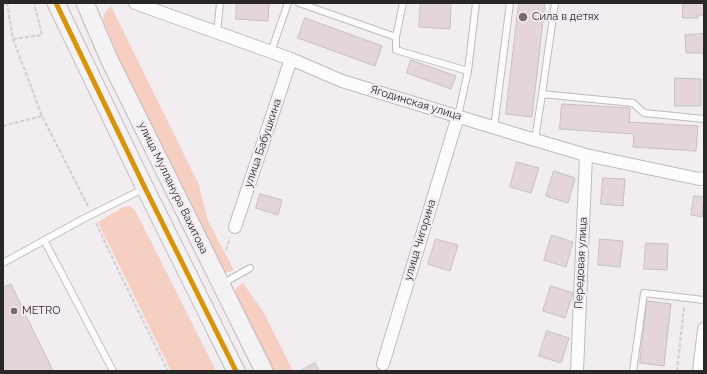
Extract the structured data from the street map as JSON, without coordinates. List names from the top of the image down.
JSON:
{
  "streets": {
    "main road": ["улица Мулланура Вахитова"],
    "street": [
      "Ягодинская улица",
      "улица Бабушкина",
      "улица Чигорина",
      "Передовая улица"
    ]
  },
  "crossings": [
    ["Ягодинская улица", "улица Бабушкина"],
    ["Ягодинская улица", "улица Чигорина"],
    ["Ягодинская улица", "Передовая улица"]
  ],
  "places": ["Сила в детях", "METRO"]
}
